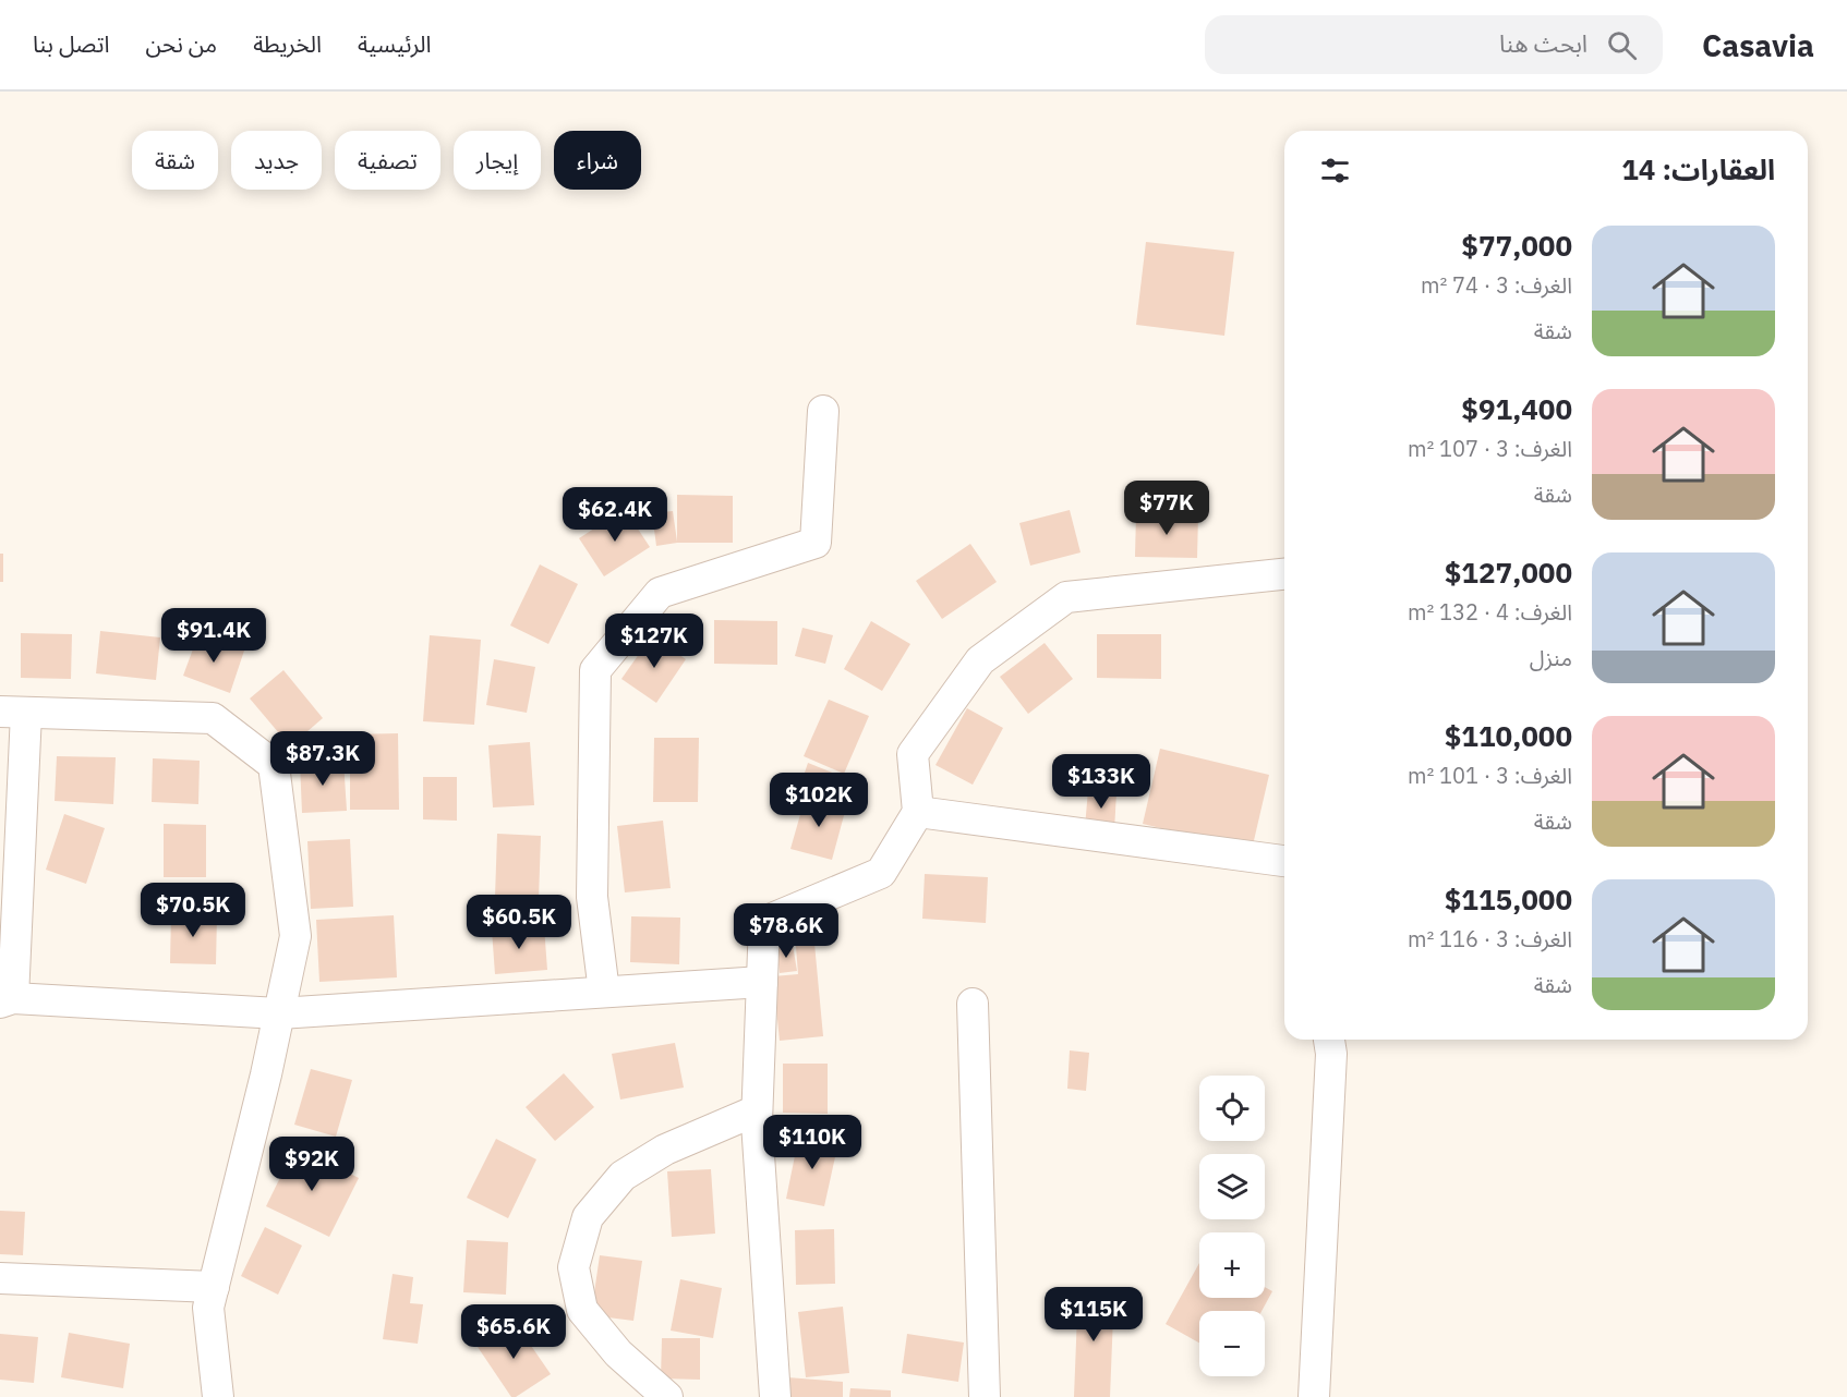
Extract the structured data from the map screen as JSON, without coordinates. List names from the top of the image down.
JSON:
{
  "page": {
    "header": "Casavia",
    "search": "ابحث هنا",
    "nav": [
      "الرئيسية",
      "الخريطة",
      "من نحن",
      "اتصل بنا"
    ],
    "chip": [
      "شراء",
      "إيجار",
      "تصفية",
      "جديد",
      "شقة"
    ],
    "heading": "العقارات: 14",
    "list": [
      {
        "name": "$77,000",
        "note": "الغرف: 3 · 74 m² · شقة"
      },
      {
        "name": "$91,400",
        "note": "الغرف: 3 · 107 m² · شقة"
      },
      {
        "name": "$127,000",
        "note": "الغرف: 4 · 132 m² · منزل"
      },
      {
        "name": "$110,000",
        "note": "الغرف: 3 · 101 m² · شقة"
      },
      {
        "name": "$115,000",
        "note": "الغرف: 3 · 116 m² · شقة"
      }
    ],
    "price": [
      "$77K",
      "$62.4K",
      "$91.4K",
      "$127K",
      "$87.3K",
      "$133K",
      "$102K",
      "$70.5K",
      "$60.5K",
      "$78.6K",
      "$110K",
      "$92K",
      "$115K",
      "$65.6K"
    ],
    "map_buttons": ["+", "−"]
  }
}
